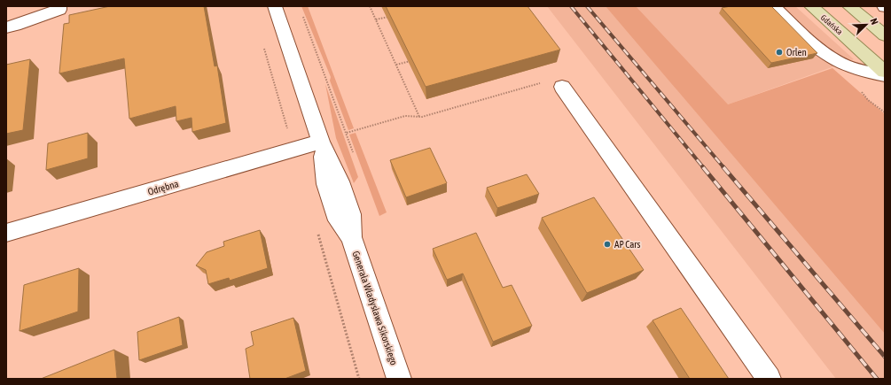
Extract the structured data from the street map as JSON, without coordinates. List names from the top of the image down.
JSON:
{
  "streets": {
    "main road": ["Gdańska"],
    "street": ["Odrębna", "Generała Władysława Sikorskiego"]
  },
  "crossings": [
    ["Odrębna", "Generała Władysława Sikorskiego"]
  ],
  "places": ["Orlen", "AP Cars"],
  "north": "top right"
}
